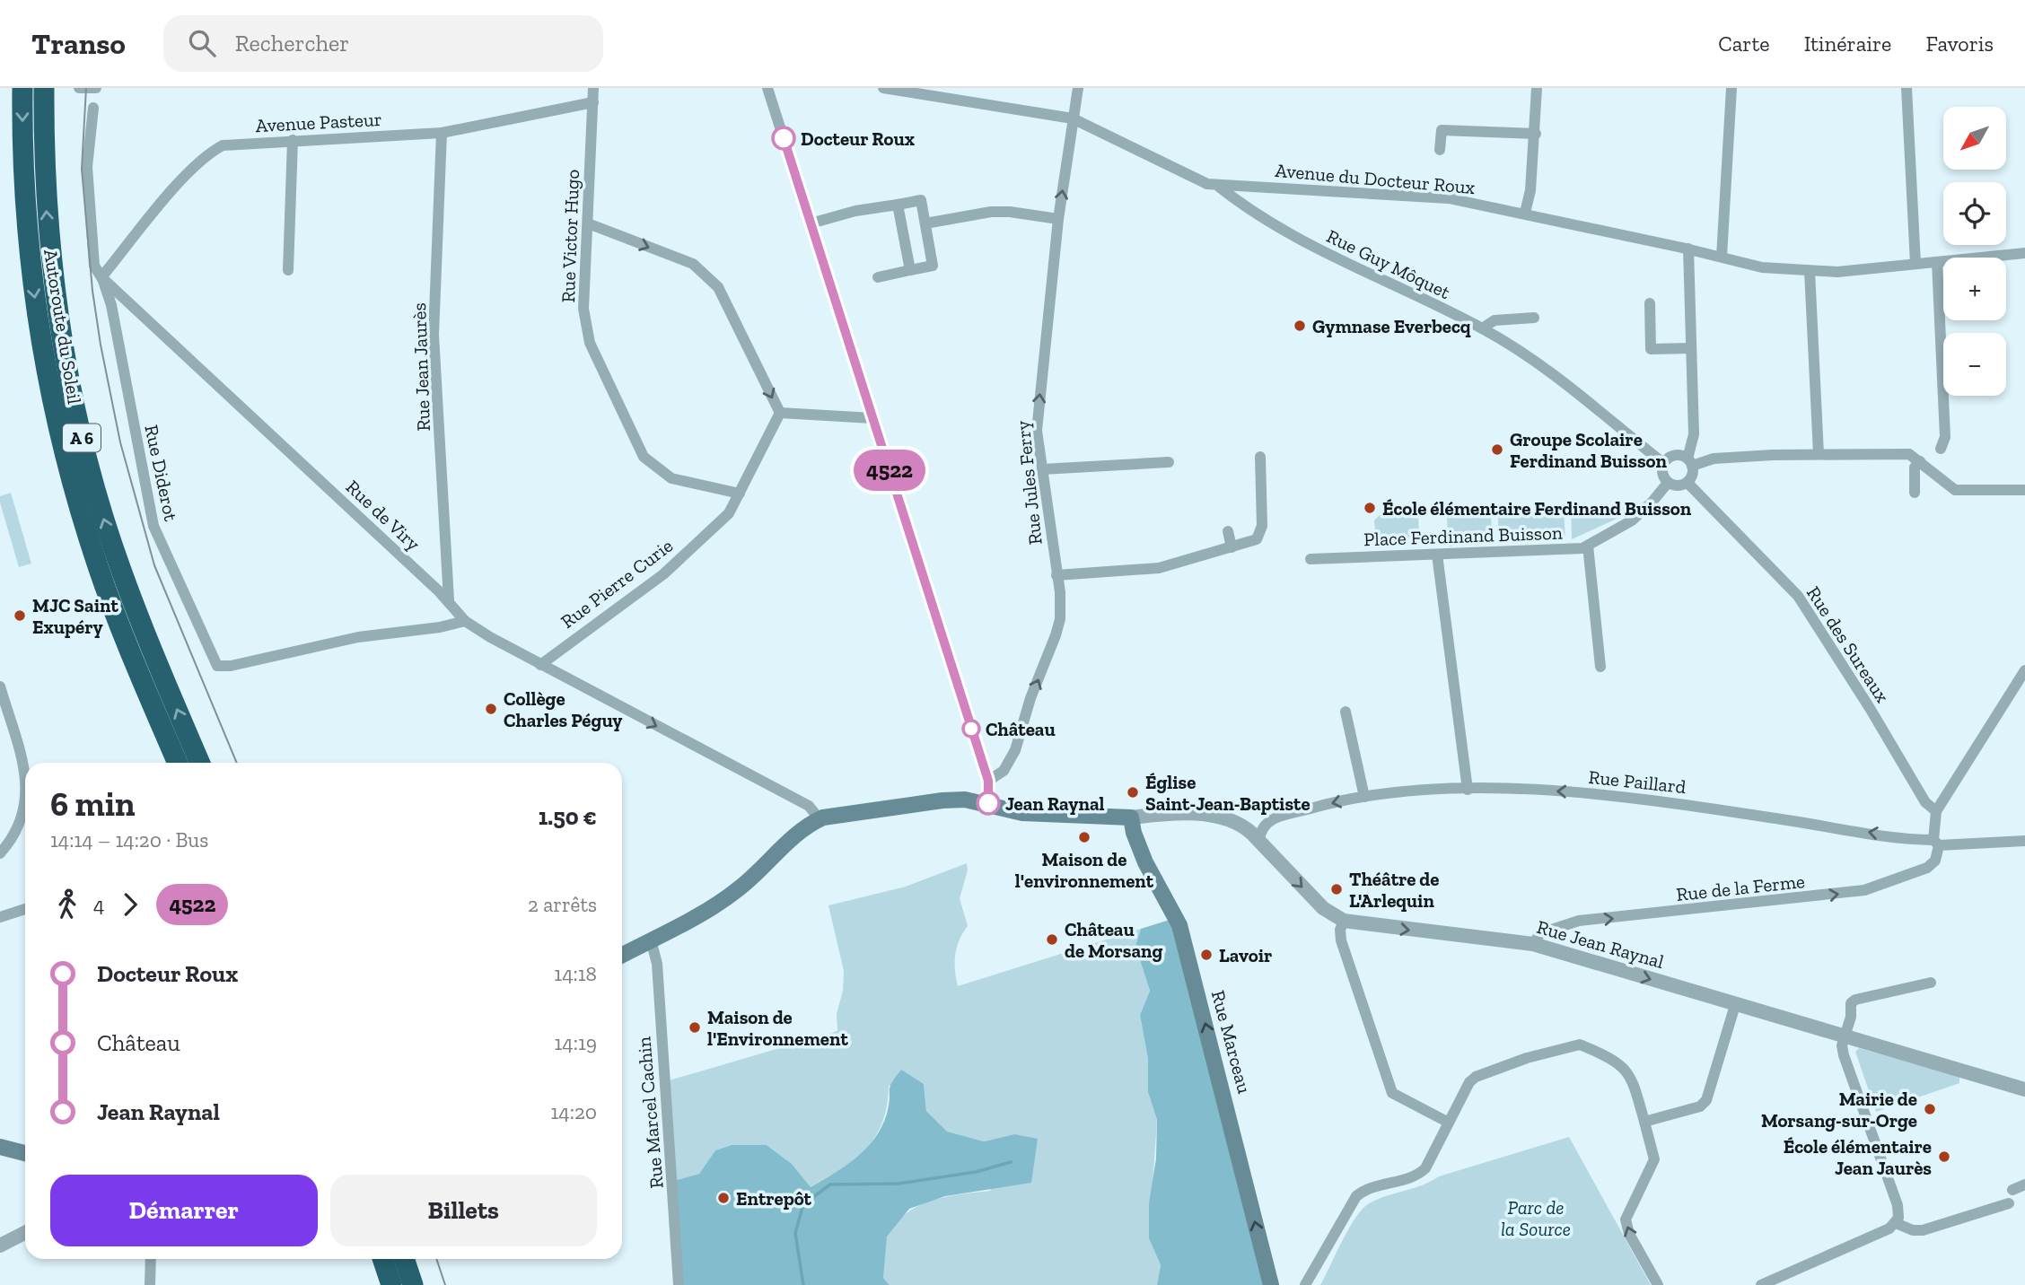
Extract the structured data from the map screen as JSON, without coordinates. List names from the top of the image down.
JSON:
{
  "streets": {
    "highway": ["Autoroute du Soleil", "A 6"],
    "main road": ["Rue Jean Raynal", "Rue Marceau"],
    "street": [
      "Avenue Pasteur",
      "Avenue du Docteur Roux",
      "Rue Victor Hugo",
      "Rue Guy Môquet",
      "Rue Jean Jaurès",
      "Rue Diderot",
      "Rue Jules Ferry",
      "Rue de Viry",
      "Place Ferdinand Buisson",
      "Rue Pierre Curie",
      "Rue des Sureaux",
      "Rue Paillard",
      "Rue de la Ferme",
      "Rue Marcel Cachin"
    ]
  },
  "crossings": [
    ["Avenue Pasteur", "Rue Victor Hugo"],
    ["Avenue Pasteur", "Rue Jean Jaurès"],
    ["Avenue Pasteur", "Rue Diderot"],
    ["Avenue Pasteur", "Rue de Viry"],
    ["Avenue du Docteur Roux", "Rue Guy Môquet"],
    ["Avenue du Docteur Roux", "Rue Jules Ferry"],
    ["Rue Victor Hugo", "Rue Pierre Curie"],
    ["Rue Guy Môquet", "Place Ferdinand Buisson"],
    ["Rue Guy Môquet", "Rue des Sureaux"],
    ["Rue Jean Jaurès", "Rue de Viry"],
    ["Rue Diderot", "Rue de Viry"],
    ["Rue de Viry", "Rue Pierre Curie"],
    ["Rue de Viry", "Rue Jean Raynal"],
    ["Place Ferdinand Buisson", "Rue des Sureaux"],
    ["Rue Paillard", "Rue de la Ferme"],
    ["Rue Paillard", "Rue Jean Raynal"],
    ["Rue de la Ferme", "Rue Jean Raynal"],
    ["Rue Jean Raynal", "Rue Marceau"]
  ],
  "one_way": [
    "Rue Jules Ferry",
    "Rue de Viry",
    "Rue Paillard",
    "Rue de la Ferme",
    "Rue Jean Raynal",
    "Rue Marceau"
  ],
  "parks": ["Parc de la Source"],
  "places": [
    "Docteur Roux",
    "Gymnase Everbecq",
    "Groupe Scolaire Ferdinand Buisson",
    "École élémentaire Ferdinand Buisson",
    "MJC Saint Exupéry",
    "Collège Charles Péguy",
    "Château",
    "Église Saint-Jean-Baptiste",
    "Jean Raynal",
    "Maison de l'environnement",
    "Théâtre de L'Arlequin",
    "Château de Morsang",
    "Lavoir",
    "Maison de l'Environnement",
    "Mairie de Morsang-sur-Orge",
    "École élémentaire Jean Jaurès",
    "Entrepôt"
  ],
  "lines": ["bus line 4522"],
  "north": "bottom left",
  "page": {
    "header": "Transo",
    "search": "Rechercher",
    "nav": ["Carte", "Itinéraire", "Favoris"],
    "on_map": "4522",
    "map_buttons": ["+", "−"],
    "heading": ["6 min", "14:14 – 14:20 · Bus", "1.50 €"],
    "legs": ["4", "4522", "2 arrêts"],
    "list": [
      {
        "name": "Docteur Roux",
        "value": "14:18"
      },
      {
        "name": "Château",
        "value": "14:19"
      },
      {
        "name": "Jean Raynal",
        "value": "14:20"
      }
    ],
    "buttons": ["Démarrer", "Billets"]
  }
}
